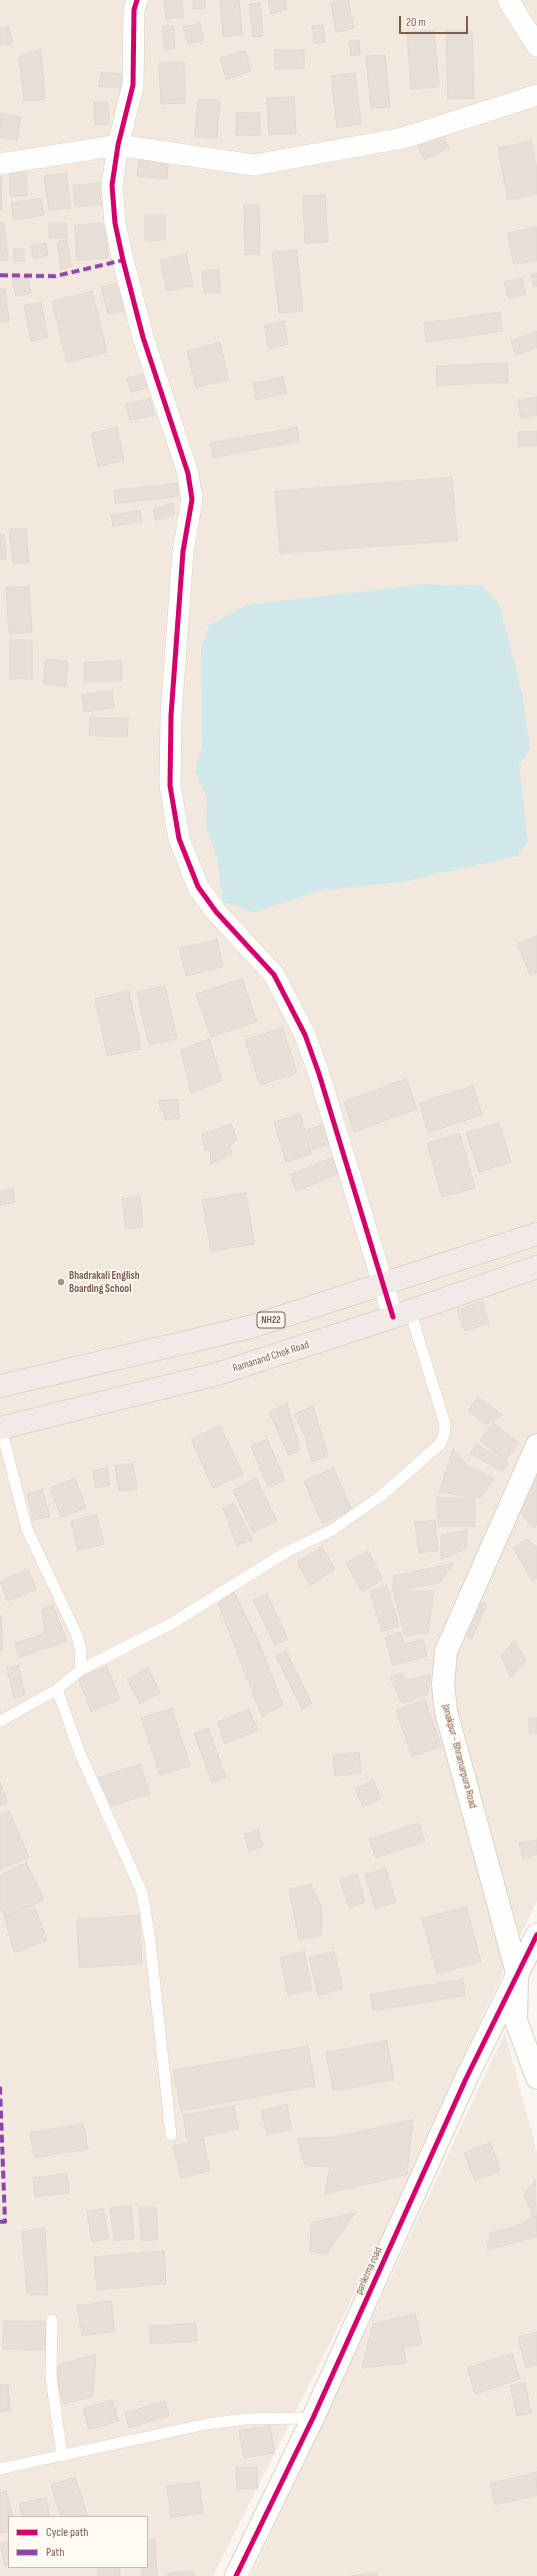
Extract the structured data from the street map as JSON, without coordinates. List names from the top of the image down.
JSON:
{
  "streets": {
    "highway": ["NH22", "Ramanand Chok Road"],
    "street": ["Janakpur - Bhramarpura Road", "parikrma road"]
  },
  "crossings": [
    ["Janakpur - Bhramarpura Road", "parikrma road"]
  ],
  "places": ["Bhadrakali English Boarding School"],
  "legend": ["Cycle path", "Path"],
  "scale_bar": "20 m"
}
